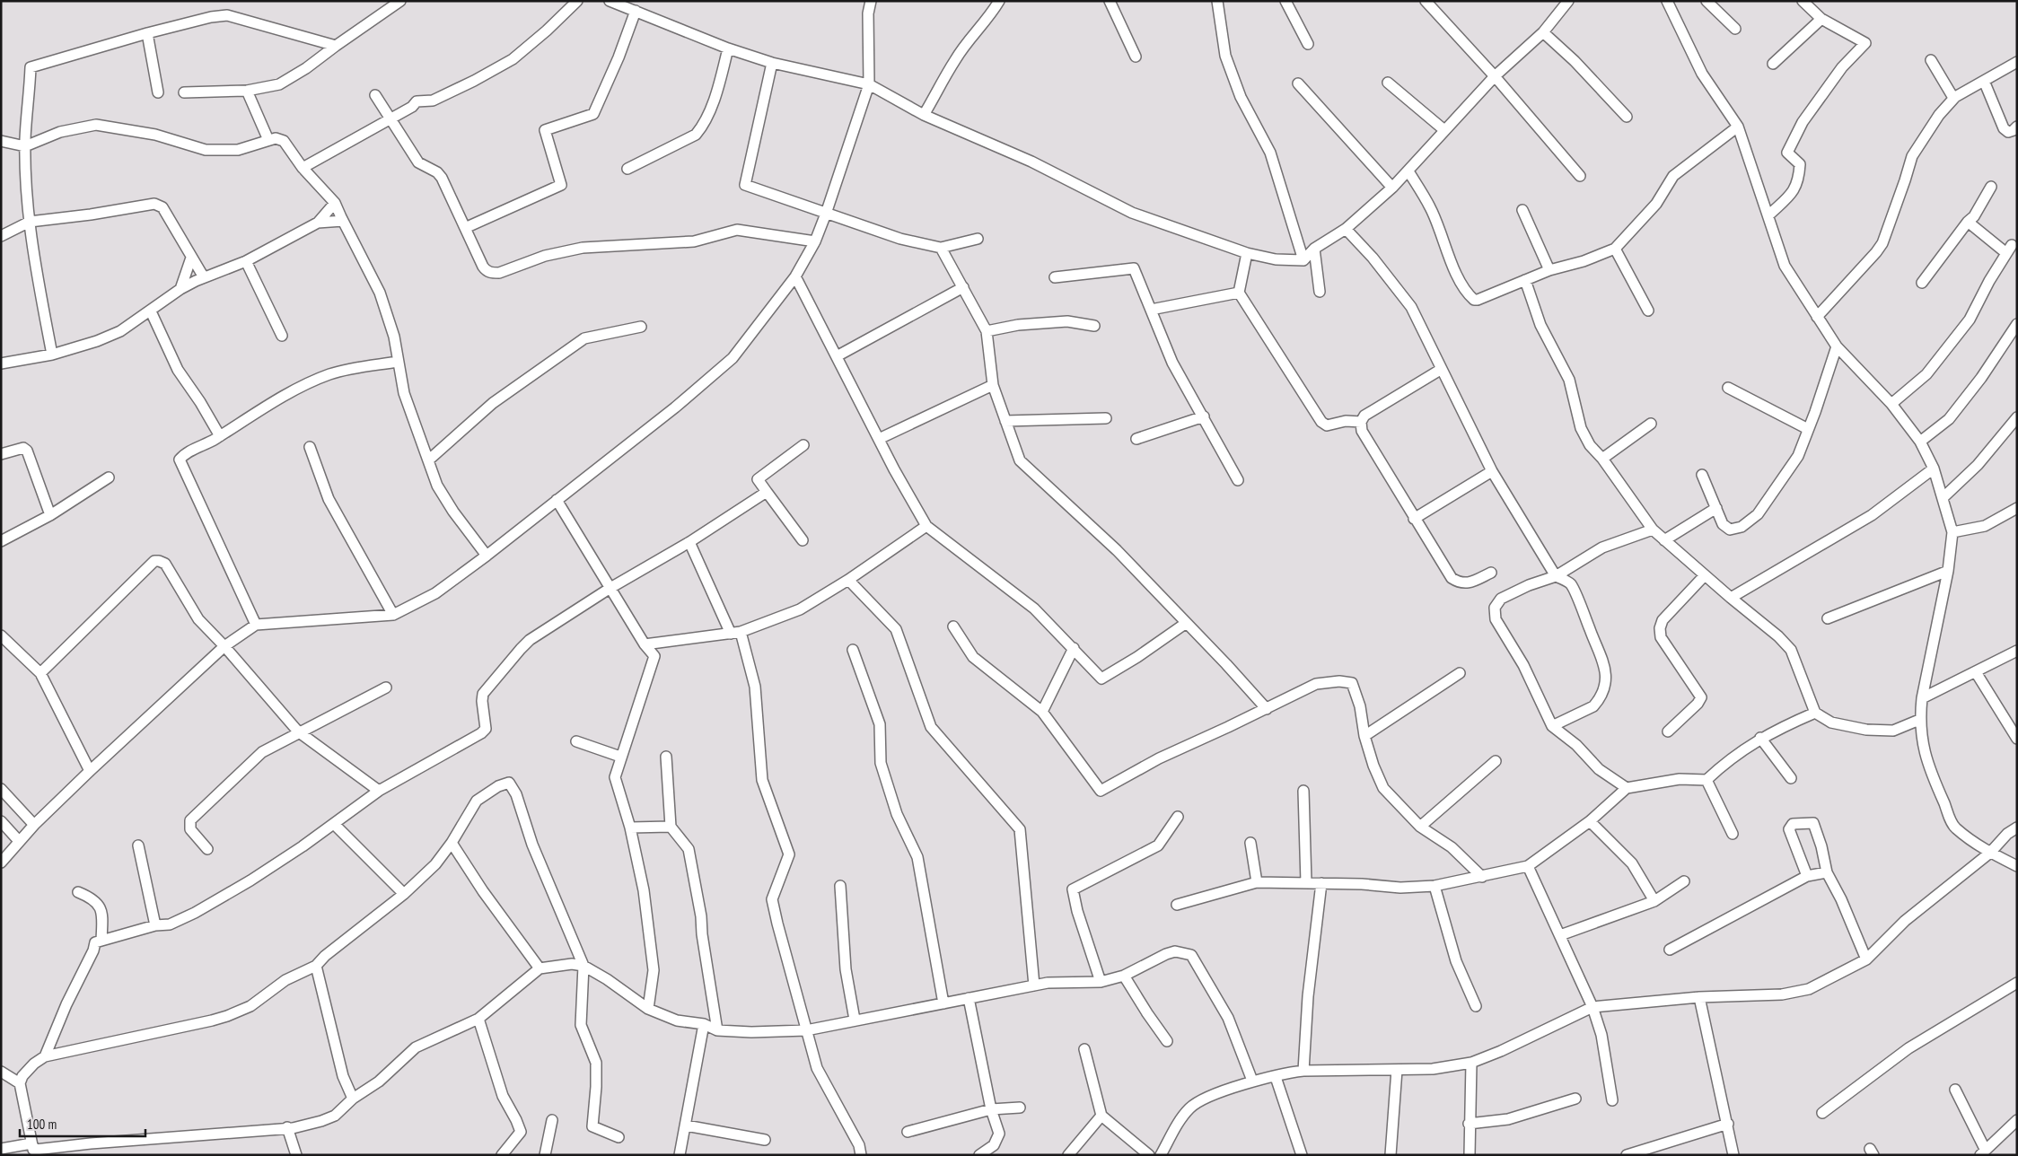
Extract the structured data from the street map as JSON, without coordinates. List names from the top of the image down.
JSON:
{
  "scale_bar": "100 m"
}
